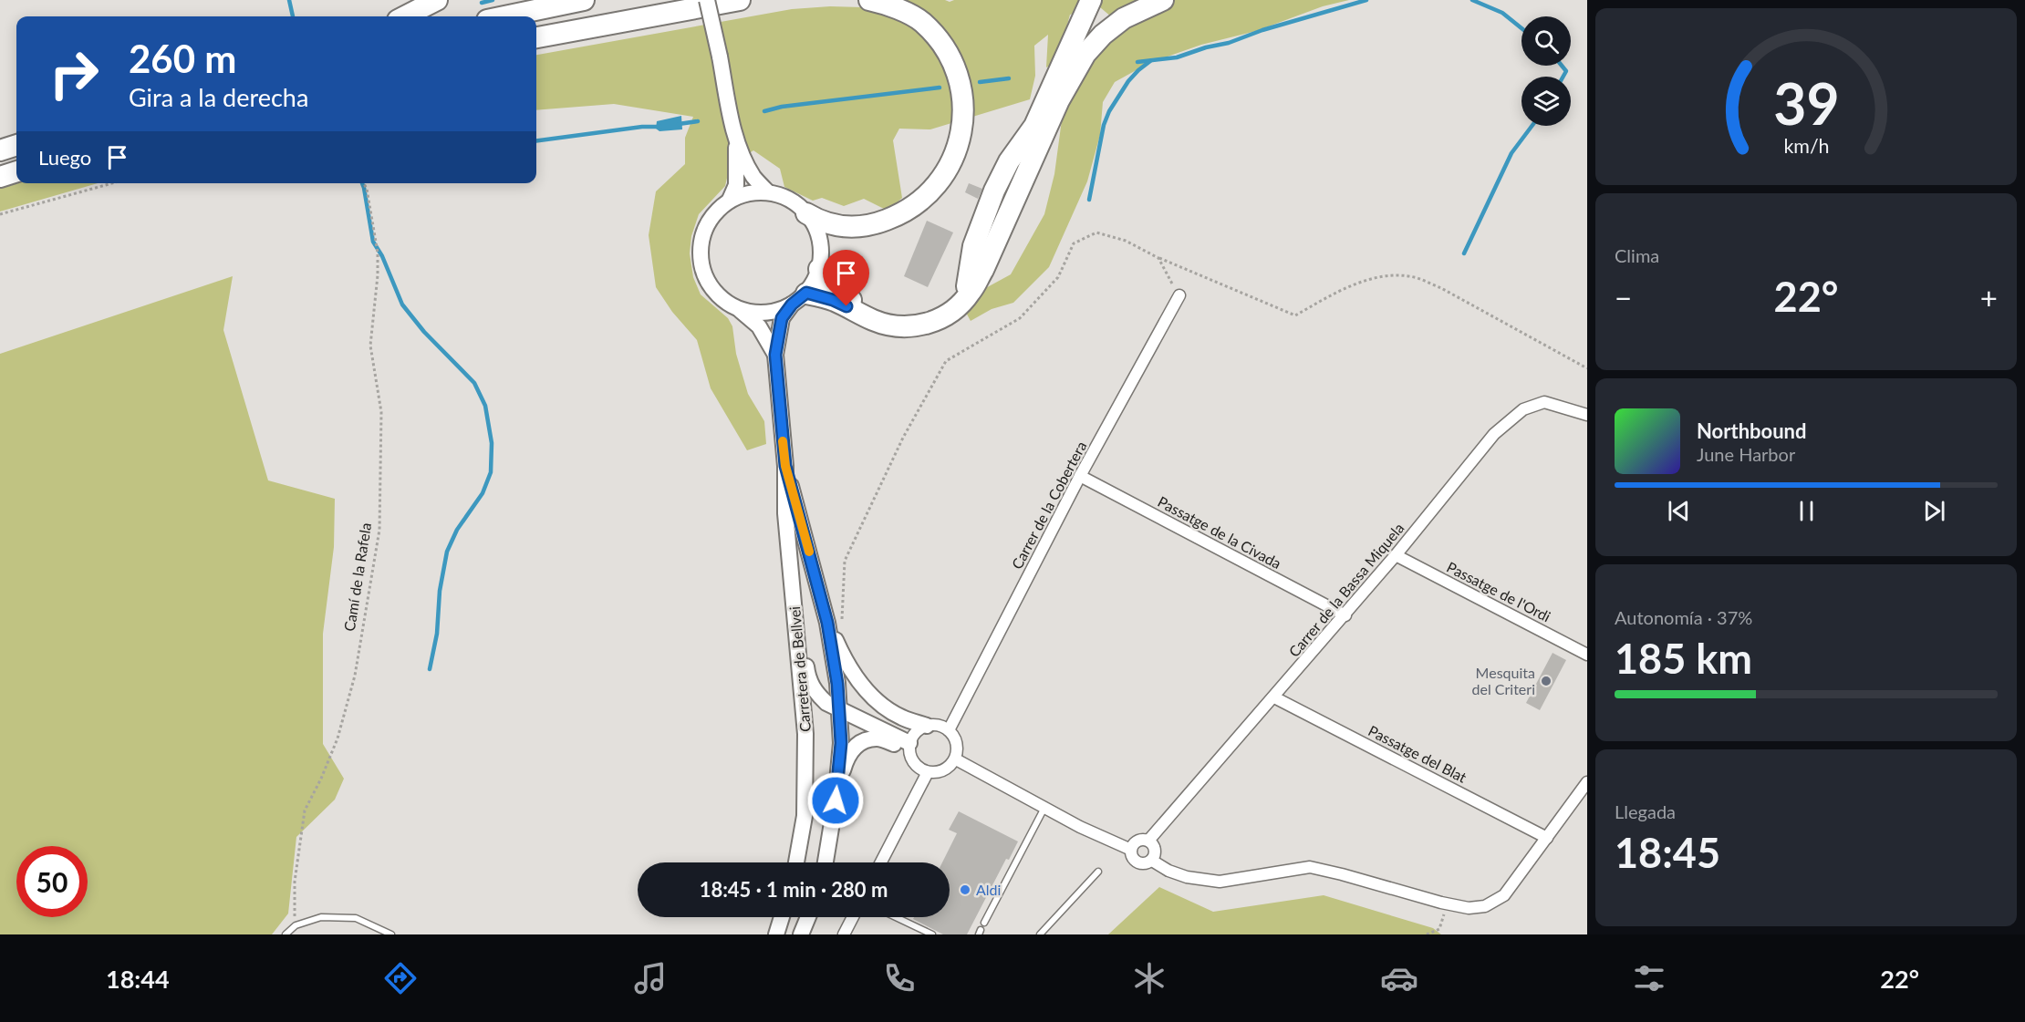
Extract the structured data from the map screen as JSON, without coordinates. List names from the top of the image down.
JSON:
{
  "streets": {
    "main road": ["Carretera de Bellvei"],
    "street": [
      "Carrer de la Cobertera",
      "Passatge de la Civada",
      "Carrer de la Bassa Miquela",
      "Passatge de l'Ordi",
      "Passatge del Blat"
    ],
    "path": ["Camí de la Rafela"]
  },
  "crossings": [
    ["Carrer de la Cobertera", "Passatge de la Civada"],
    ["Passatge de la Civada", "Carrer de la Bassa Miquela"],
    ["Carrer de la Bassa Miquela", "Passatge de l'Ordi"],
    ["Carrer de la Bassa Miquela", "Passatge del Blat"]
  ],
  "places": ["Mesquita del Criteri", "Aldi"],
  "page": {
    "turn": ["260 m", "Gira a la derecha"],
    "then": "Luego",
    "tile": [
      "Clima",
      ["Autonomía · 37%", "185 km"],
      ["Llegada", "18:45"]
    ],
    "heat": ["−", "22°", "+"],
    "song": ["Northbound", "June Harbor"],
    "limit": "50",
    "trip": "18:45 · 1 min · 280 m",
    "tabs": ["18:44", "22°"],
    "gauge": ["39", "km/h"]
  }
}
